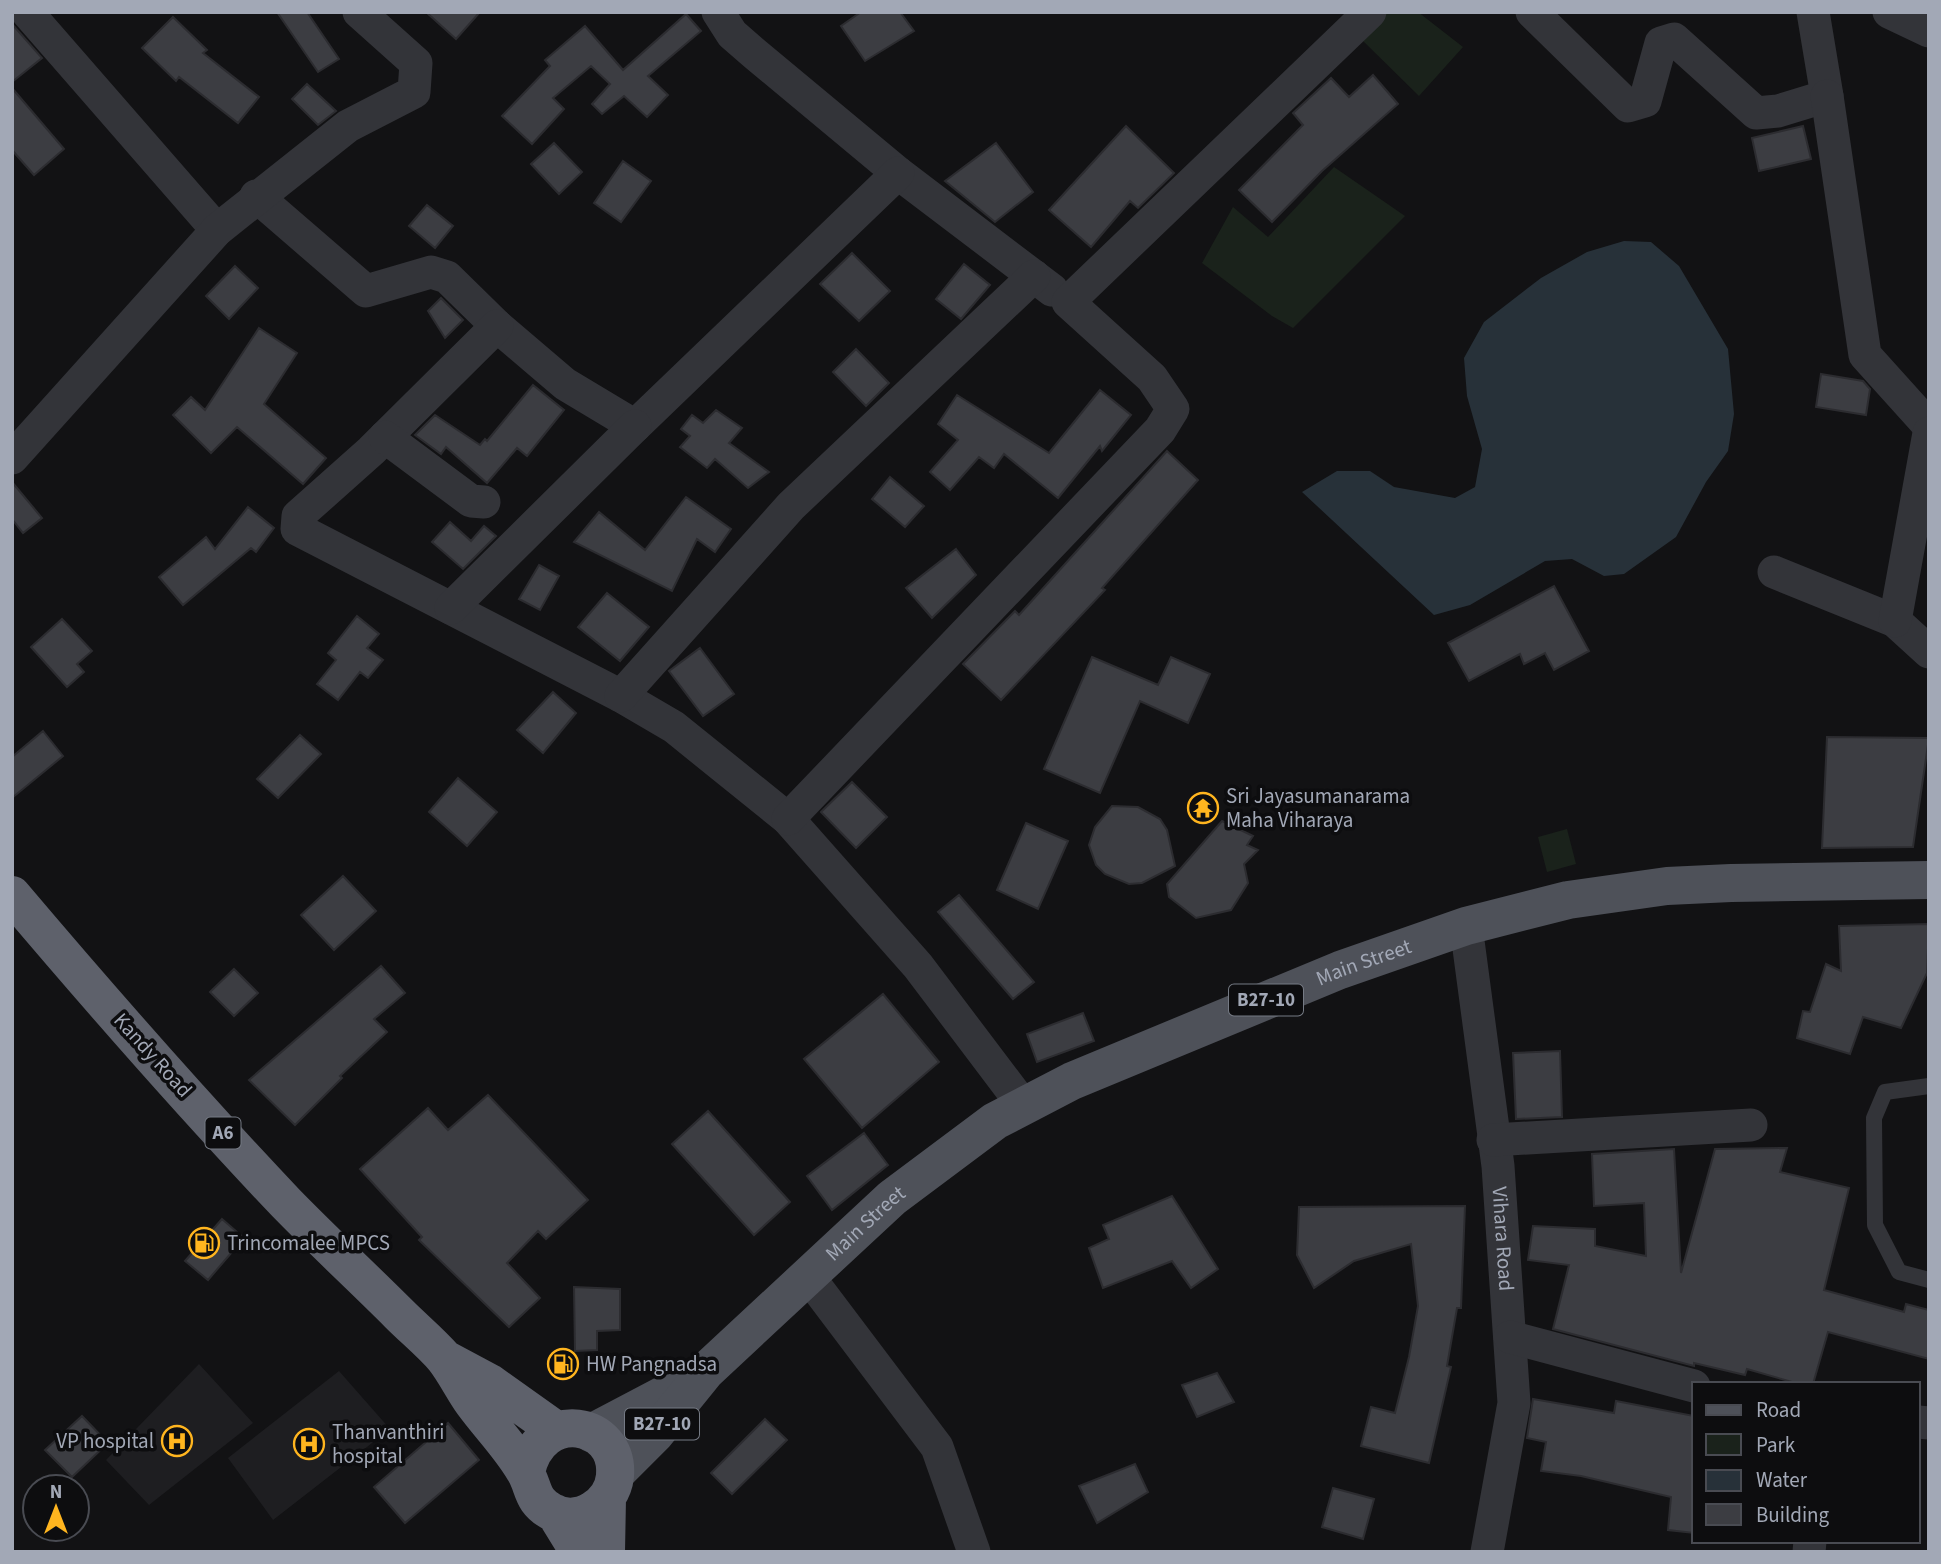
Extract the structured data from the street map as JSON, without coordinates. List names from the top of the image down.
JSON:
{
  "streets": {
    "highway": ["Kandy Road", "A6"],
    "main road": ["Main Street", "B27-10"],
    "street": ["Vihara Road"]
  },
  "crossings": [
    ["Main Street", "Kandy Road"],
    ["Main Street", "Vihara Road"]
  ],
  "places": {
    "temple": ["Sri Jayasumanarama Maha Viharaya"],
    "fuel station": ["Trincomalee MPCS", "HW Pangnadsa"],
    "hospital": ["VP hospital", "Thanvanthiri hospital"]
  },
  "legend": [
    "Road",
    "Park",
    "Water",
    "Building"
  ],
  "north": "top"
}
